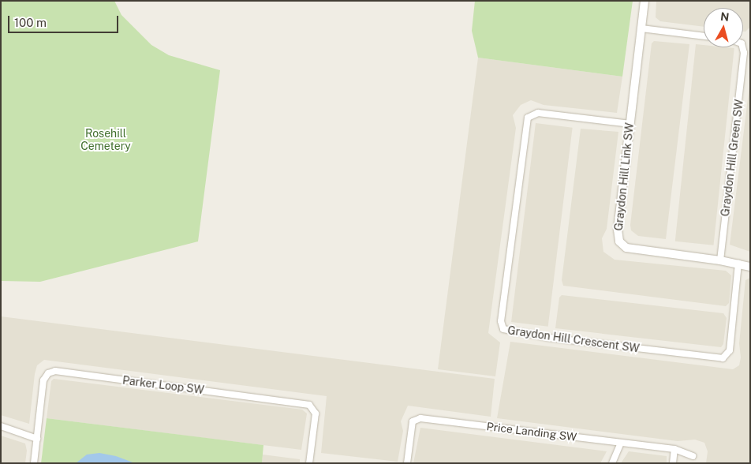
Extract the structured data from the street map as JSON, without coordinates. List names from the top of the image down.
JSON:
{
  "streets": {
    "street": [
      "Graydon Hill Green SW",
      "Graydon Hill Link SW",
      "Graydon Hill Crescent SW",
      "Parker Loop SW",
      "Price Landing SW"
    ]
  },
  "crossings": [
    ["Graydon Hill Green SW", "Graydon Hill Link SW"],
    ["Graydon Hill Link SW", "Graydon Hill Crescent SW"]
  ],
  "parks": ["Rosehill Cemetery"],
  "scale_bar": "100 m",
  "north": "top"
}
